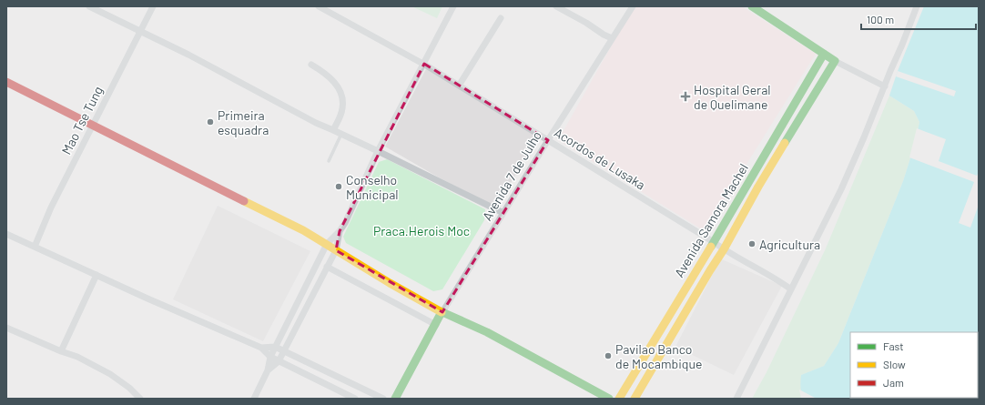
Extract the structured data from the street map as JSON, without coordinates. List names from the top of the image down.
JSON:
{
  "streets": {
    "street": [
      "Mao Tse Tung",
      "Acordos de Lusaka",
      "Avenida 7 de Julho",
      "Avenida Samora Machel"
    ]
  },
  "crossings": [
    ["Acordos de Lusaka", "Avenida 7 de Julho"],
    ["Acordos de Lusaka", "Avenida Samora Machel"]
  ],
  "parks": ["Praca.Herois Moc"],
  "places": {
    "health": ["Hospital Geral de Quelimane"],
    "other": [
      "Primeira esquadra",
      "Conselho Municipal",
      "Agricultura",
      "Pavilao Banco de Mocambique"
    ]
  },
  "legend": ["Fast", "Slow", "Jam"],
  "scale_bar": "100 m"
}
